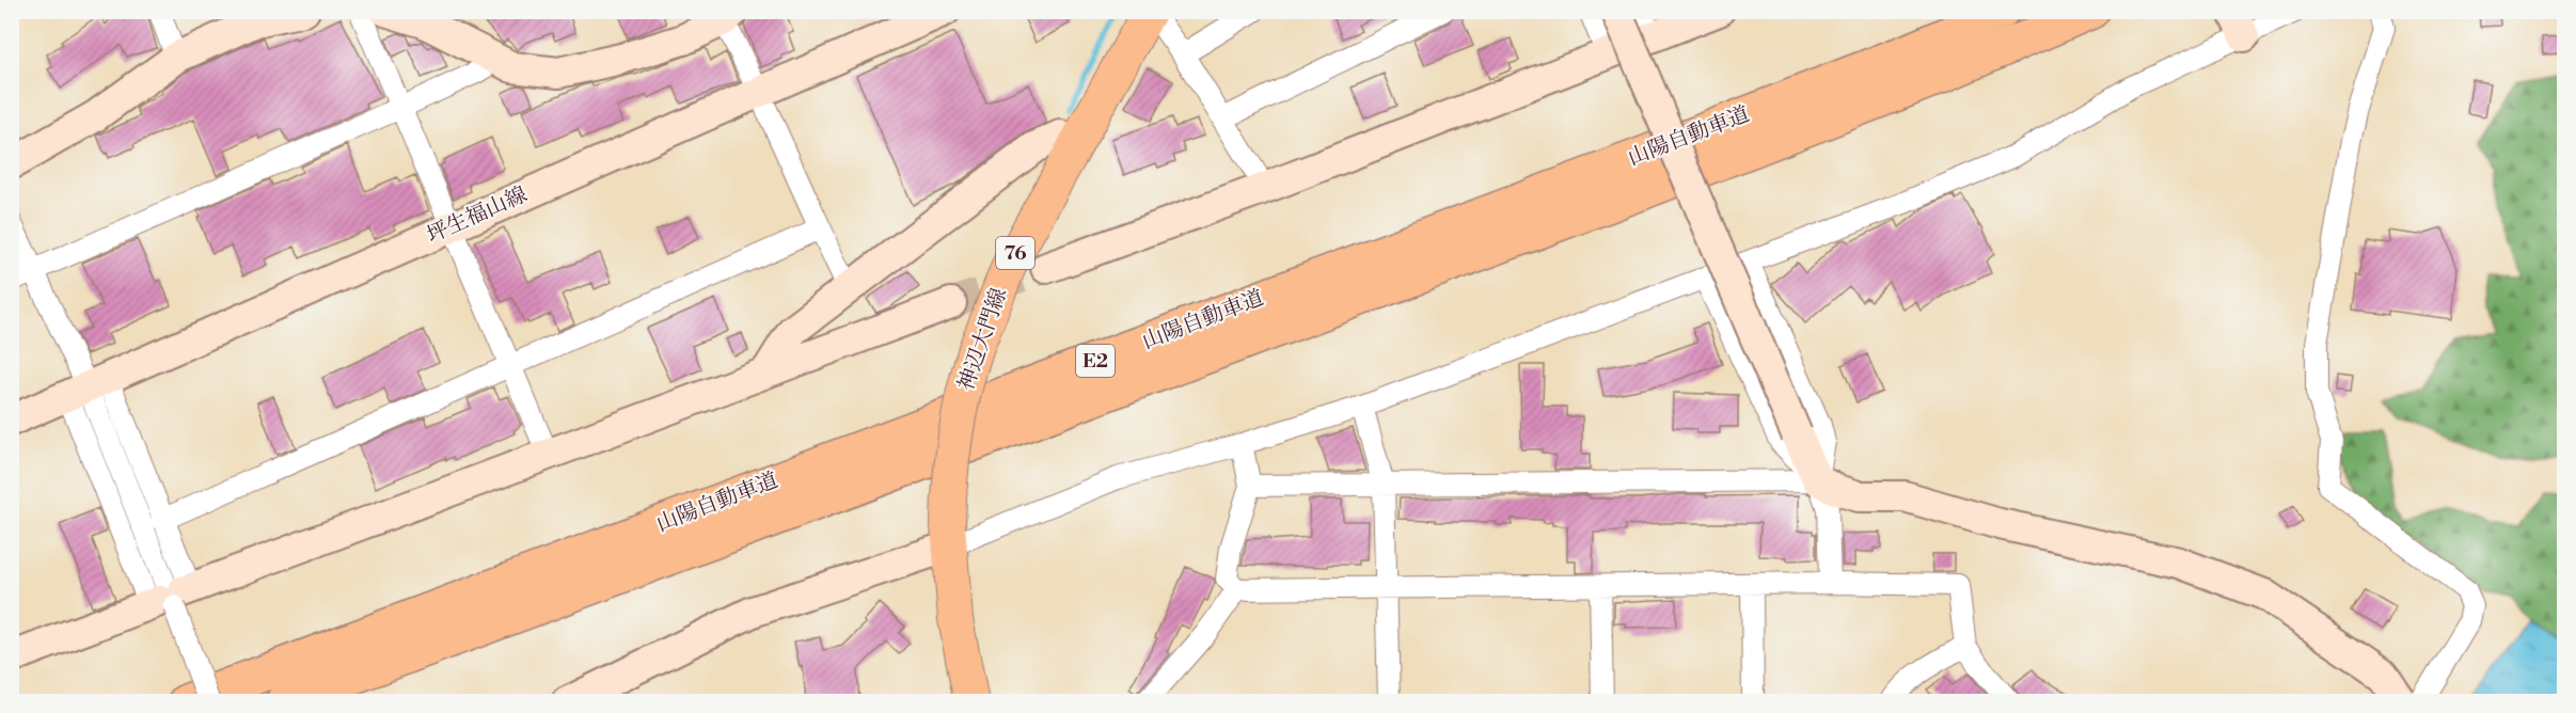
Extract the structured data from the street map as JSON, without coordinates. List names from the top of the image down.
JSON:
{
  "streets": {
    "highway": ["山陽自動車道", "E2"],
    "main road": ["76", "神辺大門線"],
    "street": ["坪生福山線"]
  }
}
